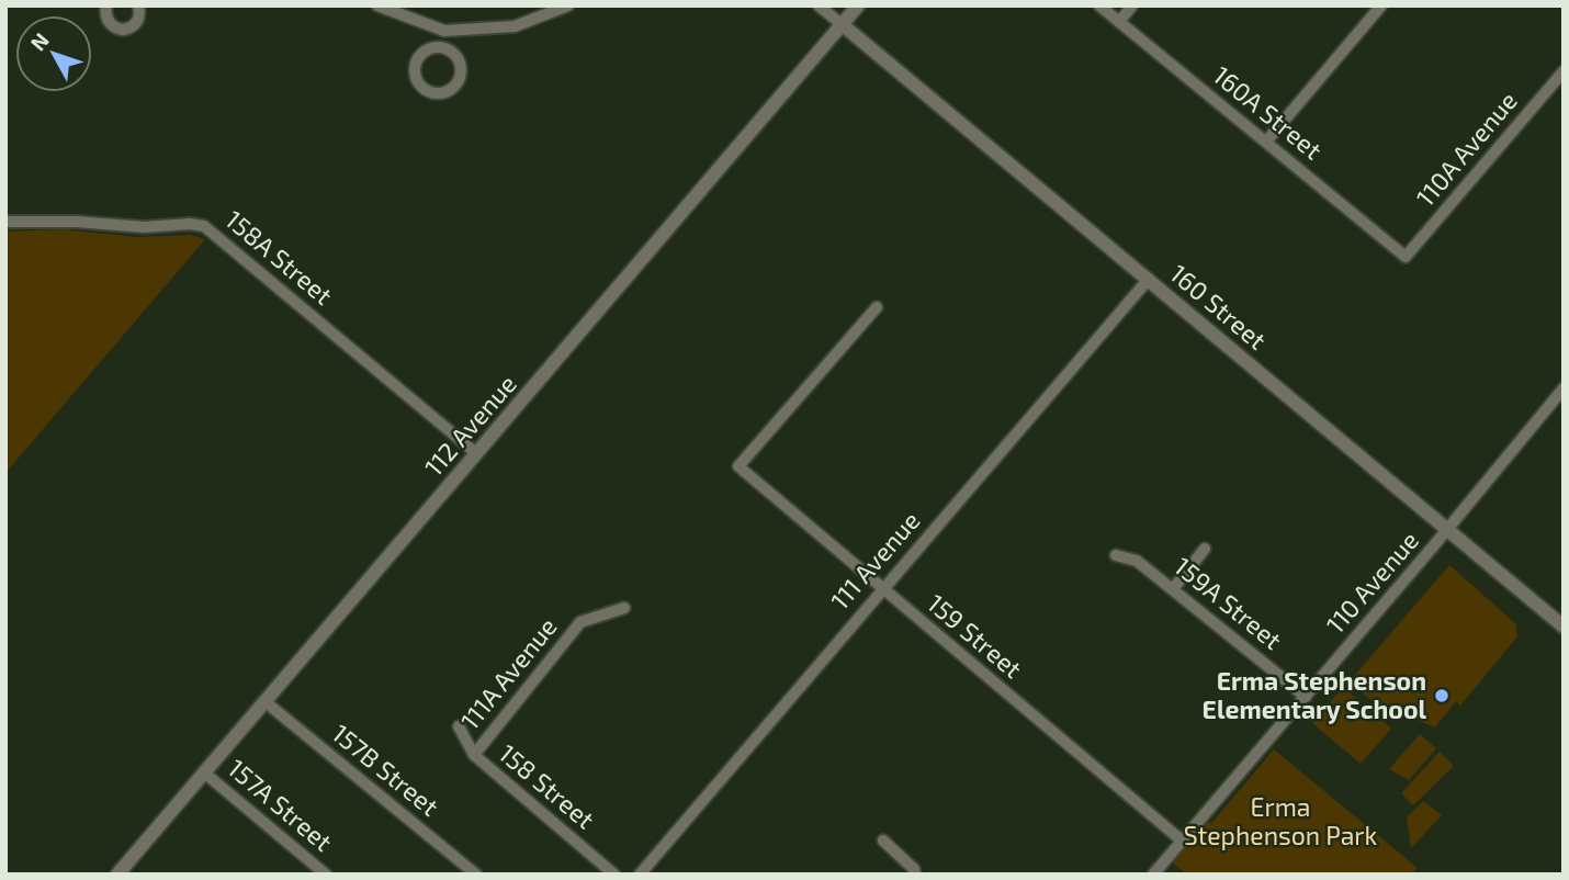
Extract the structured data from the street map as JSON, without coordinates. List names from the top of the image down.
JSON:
{
  "streets": {
    "street": [
      "160A Street",
      "110A Avenue",
      "158A Street",
      "160 Street",
      "112 Avenue",
      "111 Avenue",
      "110 Avenue",
      "159A Street",
      "159 Street",
      "111A Avenue",
      "157B Street",
      "158 Street",
      "157A Street"
    ]
  },
  "crossings": [
    ["160A Street", "110A Avenue"],
    ["158A Street", "112 Avenue"],
    ["160 Street", "112 Avenue"],
    ["160 Street", "111 Avenue"],
    ["160 Street", "110 Avenue"],
    ["112 Avenue", "157B Street"],
    ["112 Avenue", "157A Street"],
    ["111 Avenue", "159 Street"],
    ["110 Avenue", "159A Street"],
    ["110 Avenue", "159 Street"],
    ["111A Avenue", "158 Street"]
  ],
  "parks": ["Erma Stephenson Park"],
  "places": ["Erma Stephenson Elementary School"],
  "north": "top left"
}
